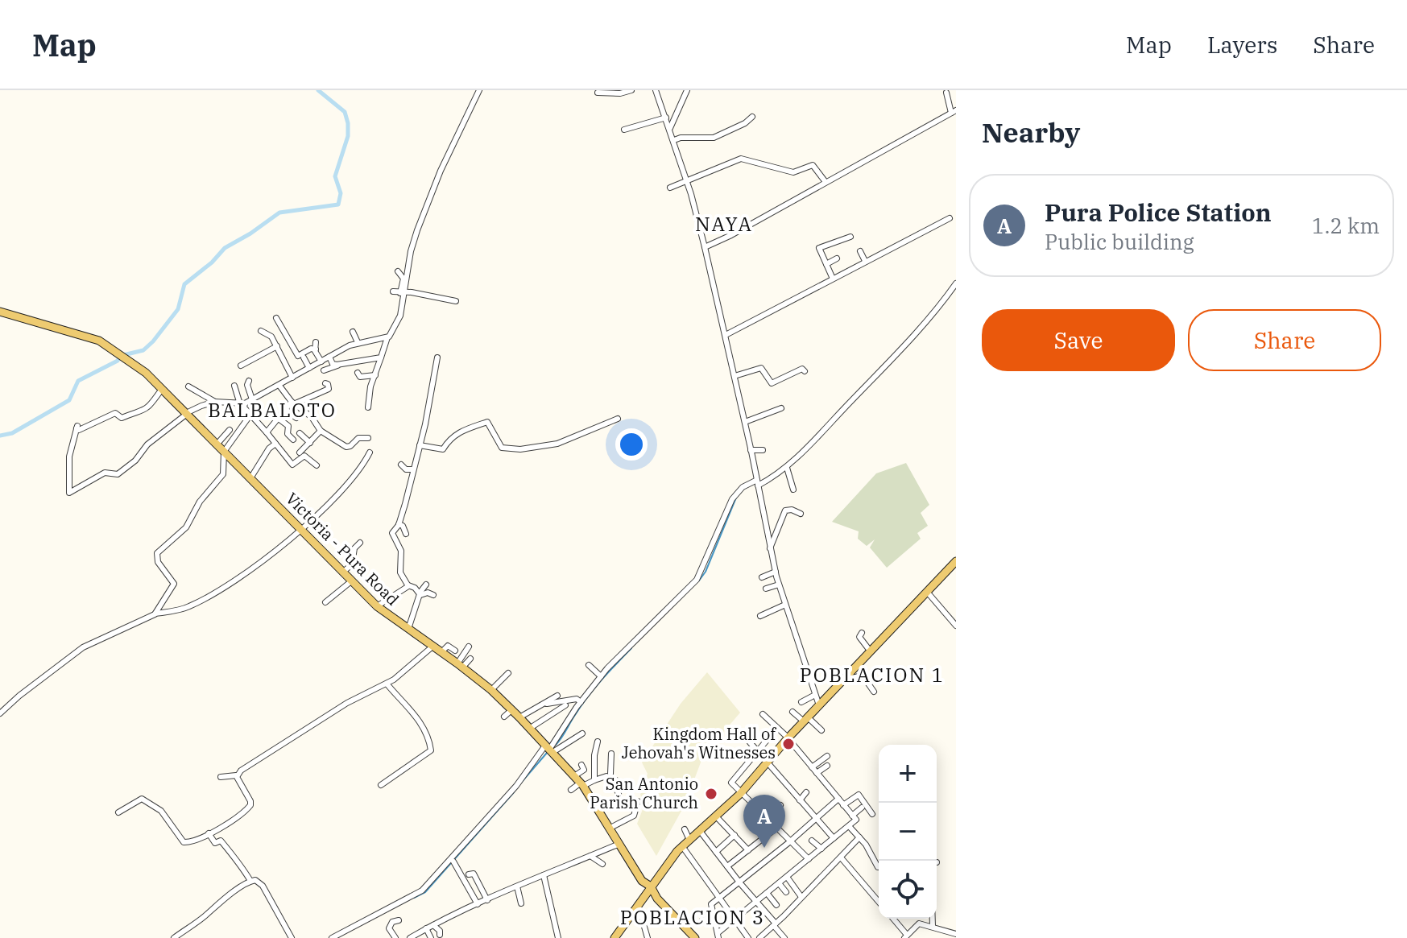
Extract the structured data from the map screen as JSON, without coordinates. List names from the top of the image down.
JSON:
{
  "streets": {
    "main road": ["Victoria - Pura Road"]
  },
  "districts": [
    "NAYA",
    "BALBALOTO",
    "POBLACION 1",
    "POBLACION 3"
  ],
  "places": ["Kingdom Hall of Jehovah's Witnesses", "San Antonio Parish Church"],
  "page": {
    "header": "Map",
    "nav": ["Map", "Layers", "Share"],
    "heading": "Nearby",
    "list": [
      {
        "mark": "A",
        "name": "Pura Police Station",
        "note": "Public building",
        "value": "1.2 km"
      }
    ],
    "buttons": ["Save", "Share"],
    "map_buttons": ["+", "−"],
    "pins": "A"
  }
}
